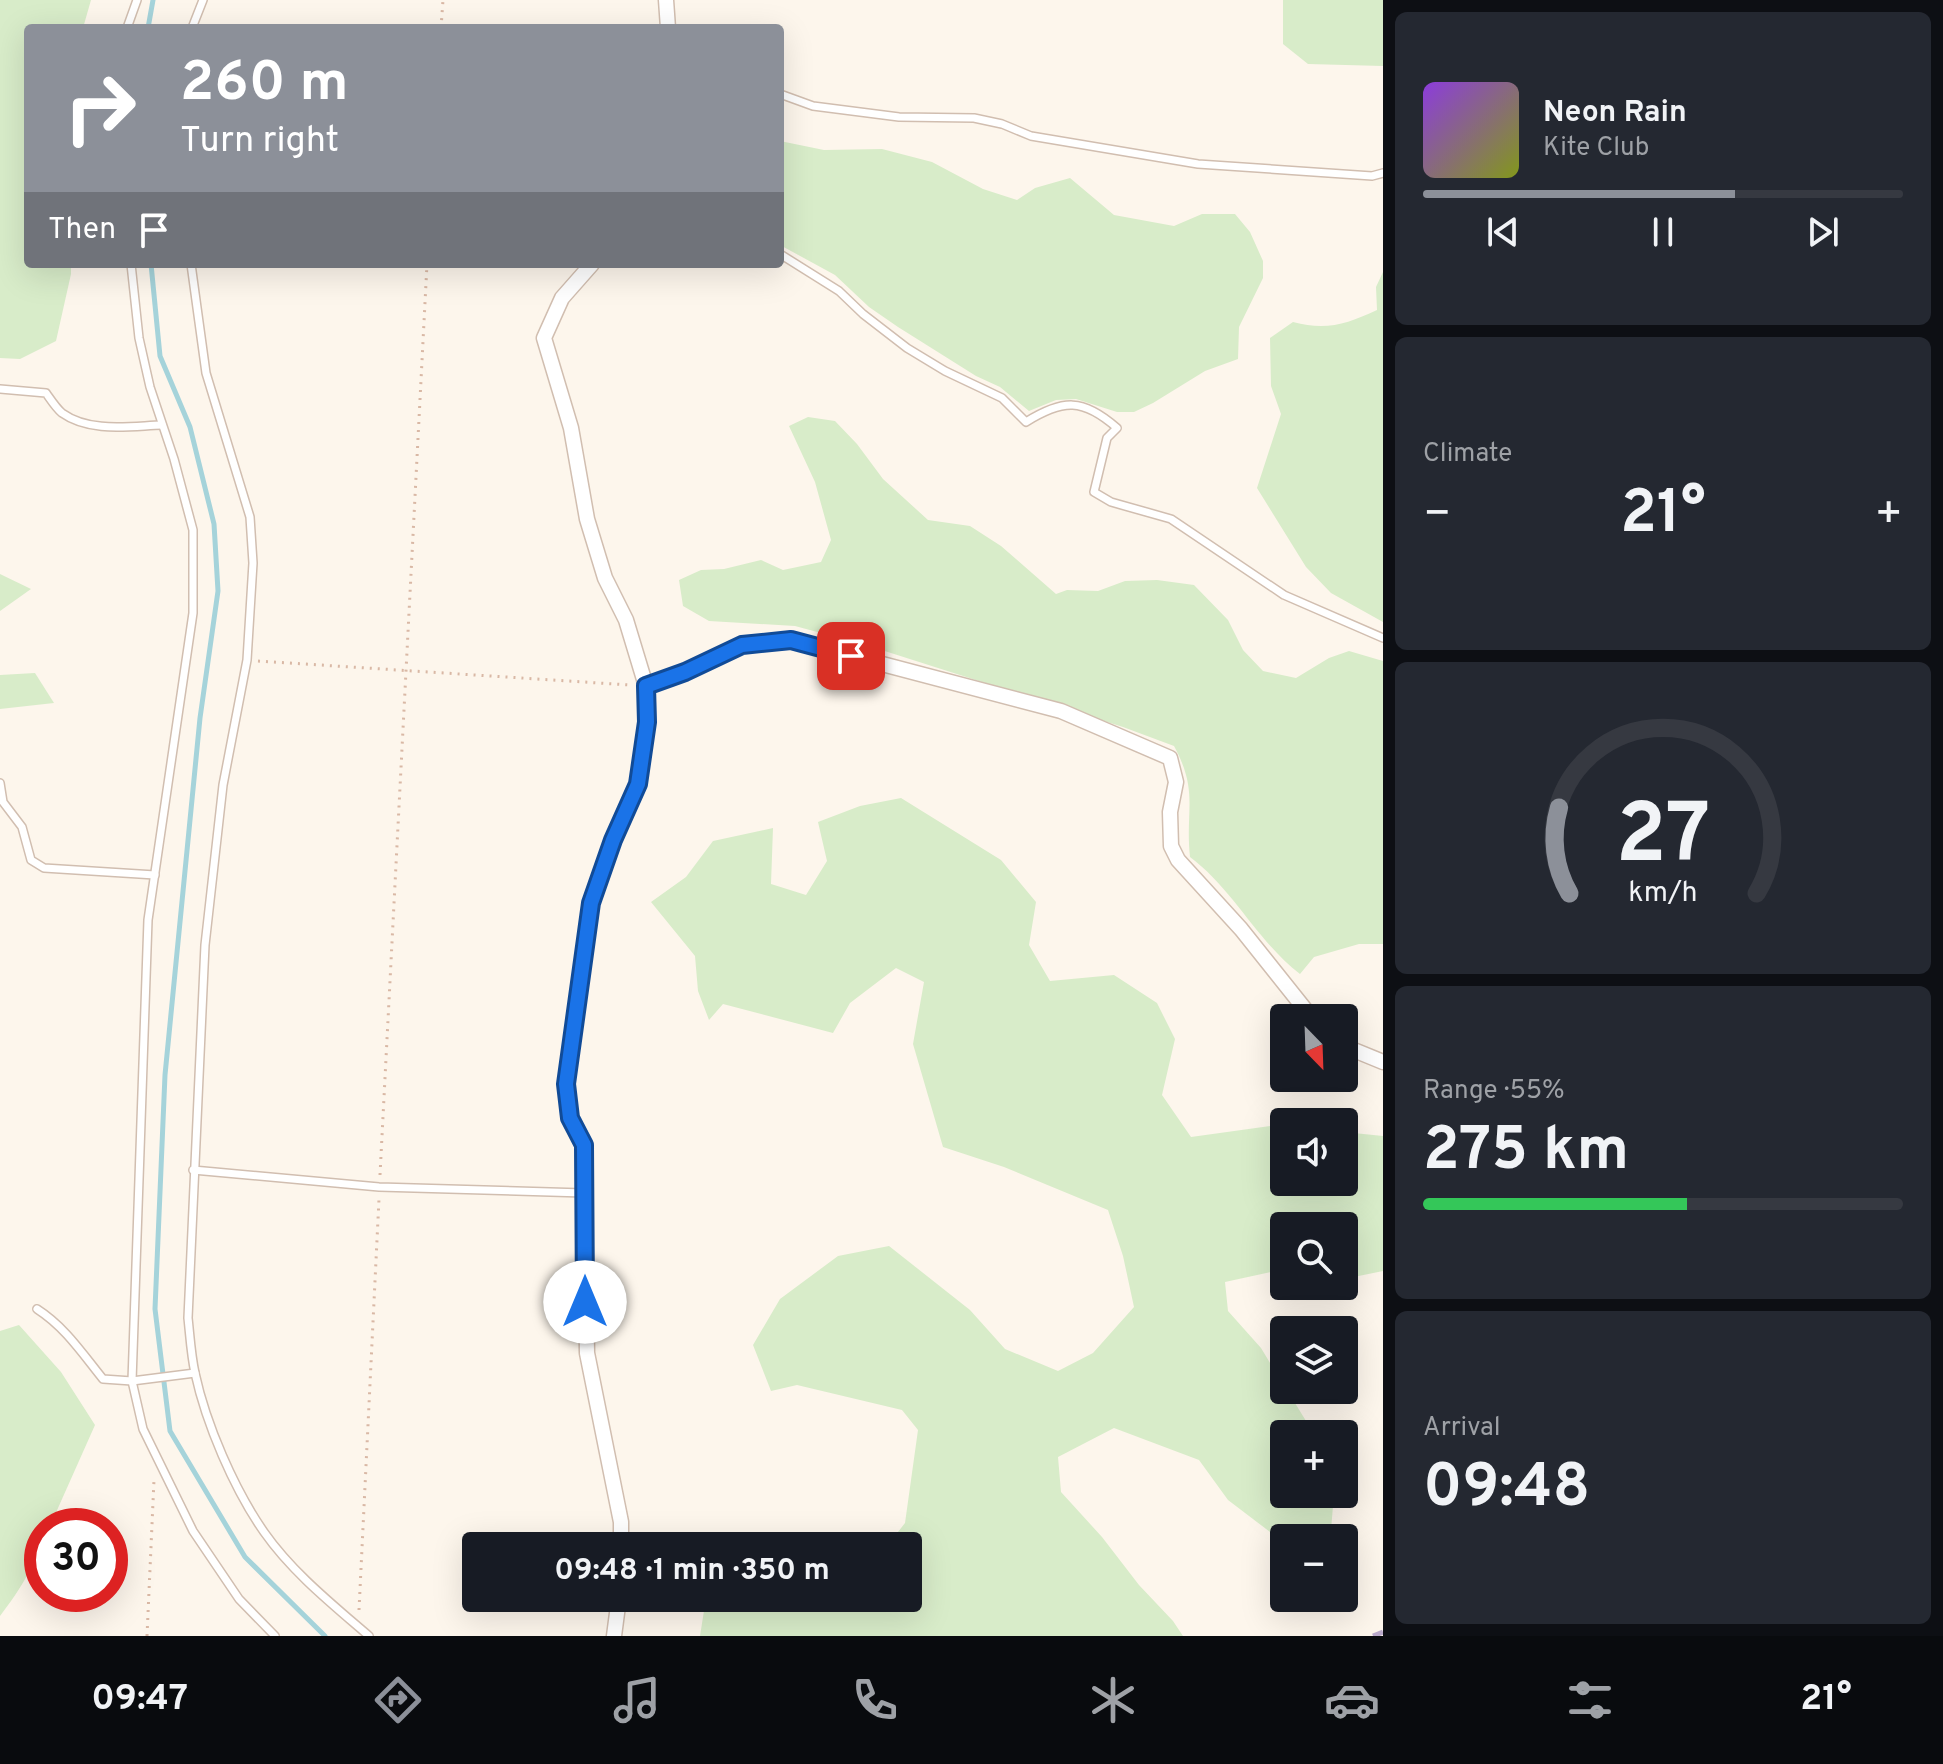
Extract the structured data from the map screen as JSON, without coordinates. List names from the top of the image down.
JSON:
{
  "north": "bottom right",
  "page": {
    "turn": ["260 m", "Turn right"],
    "song": ["Neon Rain", "Kite Club"],
    "then": "Then",
    "tile": [
      "Climate",
      ["Range · 55%", "275 km"],
      ["Arrival", "09:48"]
    ],
    "heat": ["−", "21°", "+"],
    "map_buttons": ["+", "−"],
    "limit": "30",
    "trip": "09:48 · 1 min · 350 m",
    "tabs": ["09:47", "21°"],
    "gauge": ["27", "km/h"]
  }
}
